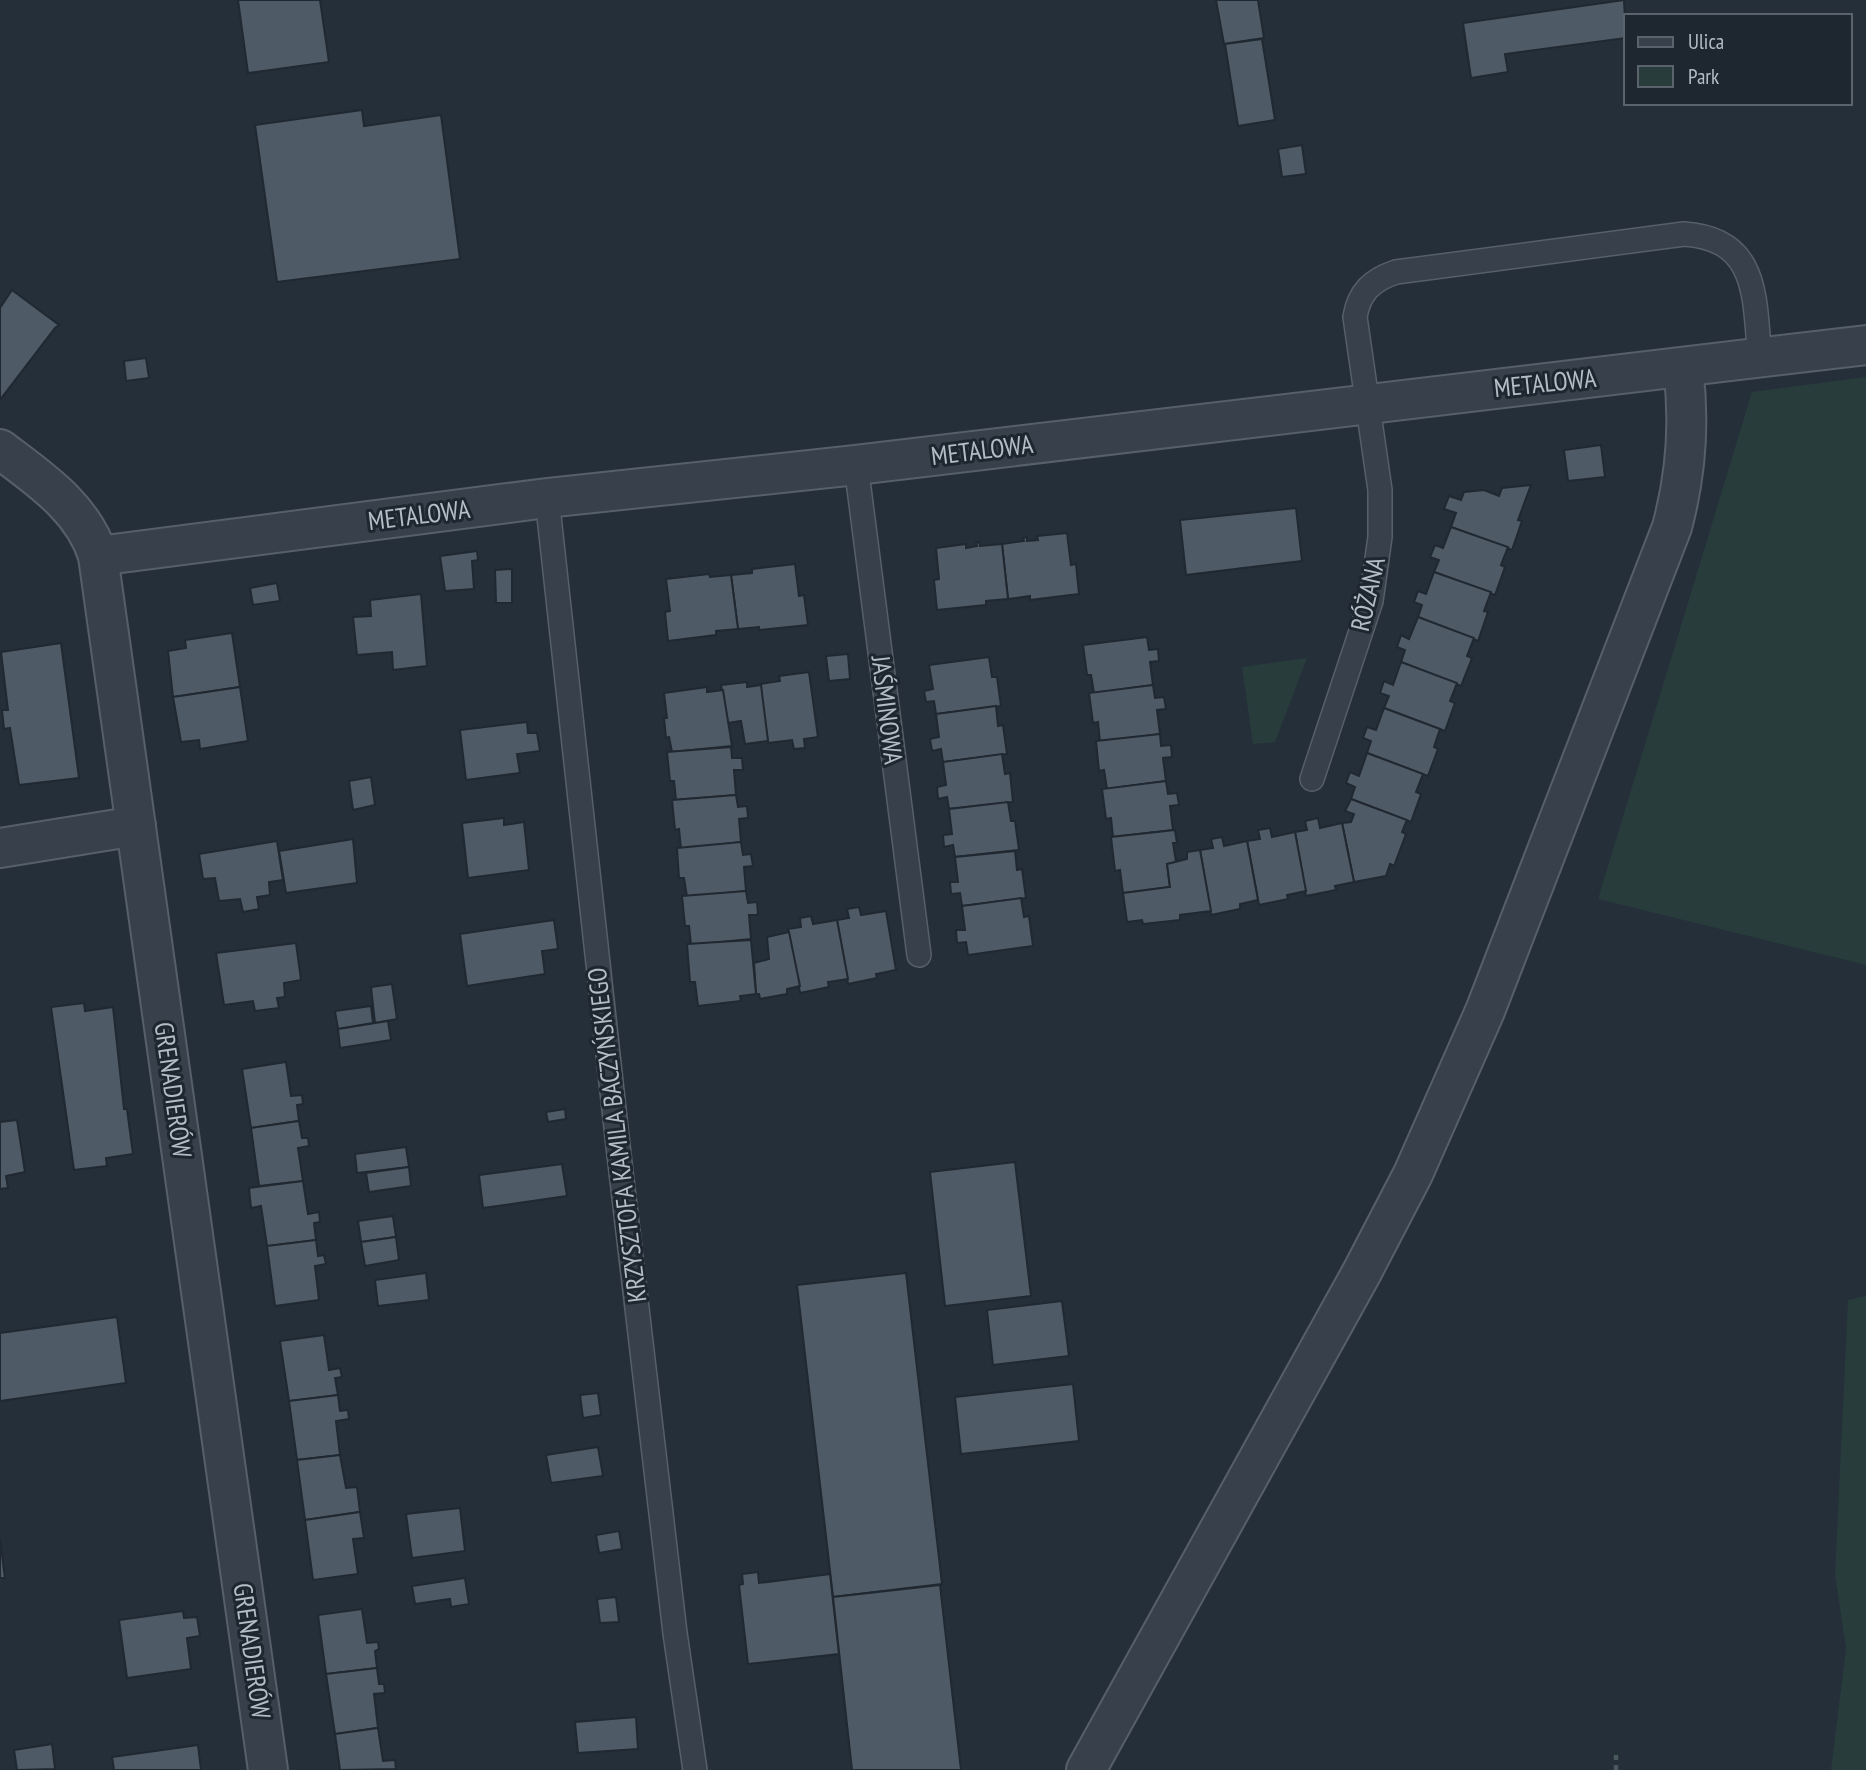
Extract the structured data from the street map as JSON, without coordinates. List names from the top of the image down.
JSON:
{
  "streets": {
    "street": ["METALOWA", "GRENADIERÓW"],
    "lane": ["RÓŻANA", "JAŚMINOWA", "KRZYSZTOFA KAMILA BACZYŃSKIEGO"]
  },
  "crossings": [
    ["METALOWA", "RÓŻANA"],
    ["METALOWA", "JAŚMINOWA"],
    ["METALOWA", "GRENADIERÓW"],
    ["METALOWA", "KRZYSZTOFA KAMILA BACZYŃSKIEGO"]
  ],
  "legend": ["Ulica", "Park"]
}
